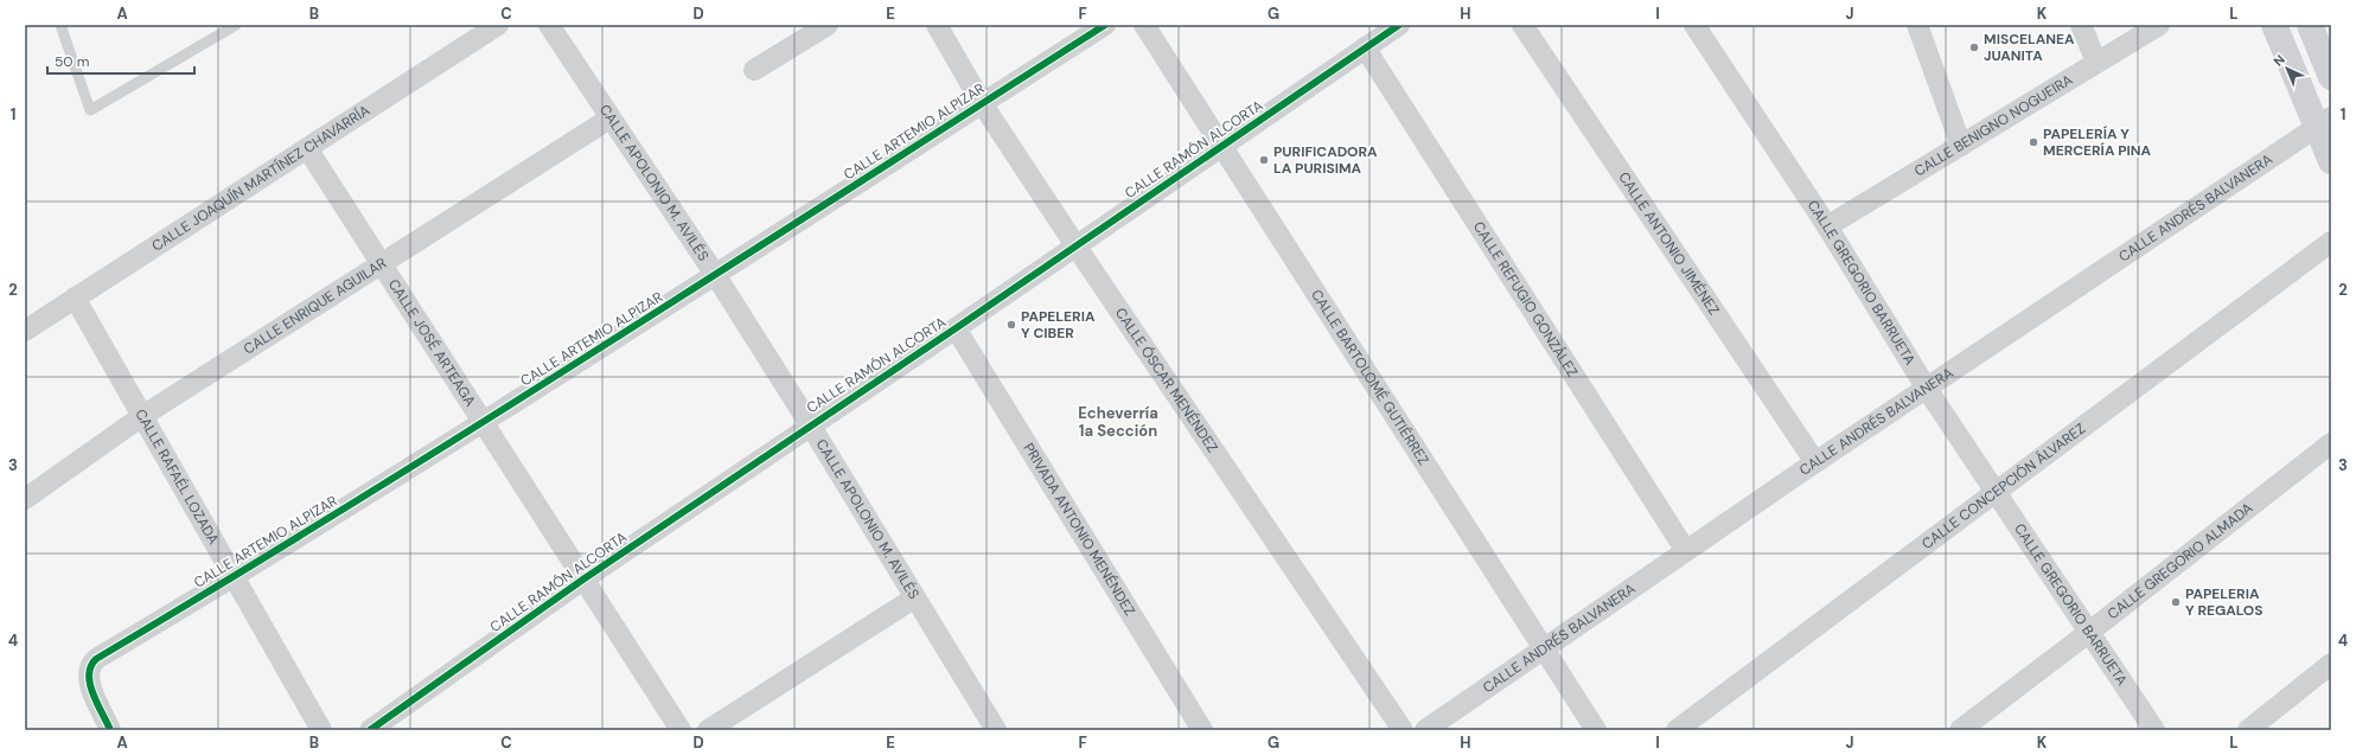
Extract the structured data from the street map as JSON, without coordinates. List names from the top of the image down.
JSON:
{
  "streets": {
    "street": [
      "CALLE BENIGNO NOGUEIRA",
      "CALLE ARTEMIO ALPIZAR",
      "CALLE RAMÓN ALCORTA",
      "CALLE JOAQUÍN MARTÍNEZ CHAVARRÍA",
      "CALLE APOLONIO M. AVILÉS",
      "CALLE ANDRÉS BALVANERA",
      "CALLE ANTONIO JIMÉNEZ",
      "CALLE GREGORIO BARRUETA",
      "CALLE REFUGIO GONZÁLEZ",
      "CALLE ENRIQUE AGUILAR",
      "CALLE JOSÉ ARTEAGA",
      "CALLE BARTOLOMÉ GUTIÉRREZ",
      "CALLE ÓSCAR MENÉNDEZ",
      "CALLE RAFAÉL LOZADA",
      "CALLE CONCEPCIÓN ÁLVAREZ",
      "PRIVADA ANTONIO MENÉNDEZ",
      "CALLE GREGORIO ALMADA"
    ]
  },
  "crossings": [
    ["CALLE BENIGNO NOGUEIRA", "CALLE GREGORIO BARRUETA"],
    ["CALLE ARTEMIO ALPIZAR", "CALLE APOLONIO M. AVILÉS"],
    ["CALLE ARTEMIO ALPIZAR", "CALLE JOSÉ ARTEAGA"],
    ["CALLE ARTEMIO ALPIZAR", "CALLE ÓSCAR MENÉNDEZ"],
    ["CALLE ARTEMIO ALPIZAR", "CALLE RAFAÉL LOZADA"],
    ["CALLE RAMÓN ALCORTA", "CALLE APOLONIO M. AVILÉS"],
    ["CALLE RAMÓN ALCORTA", "CALLE REFUGIO GONZÁLEZ"],
    ["CALLE RAMÓN ALCORTA", "CALLE JOSÉ ARTEAGA"],
    ["CALLE RAMÓN ALCORTA", "CALLE BARTOLOMÉ GUTIÉRREZ"],
    ["CALLE RAMÓN ALCORTA", "CALLE ÓSCAR MENÉNDEZ"],
    ["CALLE RAMÓN ALCORTA", "PRIVADA ANTONIO MENÉNDEZ"],
    ["CALLE JOAQUÍN MARTÍNEZ CHAVARRÍA", "CALLE JOSÉ ARTEAGA"],
    ["CALLE JOAQUÍN MARTÍNEZ CHAVARRÍA", "CALLE RAFAÉL LOZADA"],
    ["CALLE APOLONIO M. AVILÉS", "CALLE ENRIQUE AGUILAR"],
    ["CALLE ANDRÉS BALVANERA", "CALLE ANTONIO JIMÉNEZ"],
    ["CALLE ANDRÉS BALVANERA", "CALLE GREGORIO BARRUETA"],
    ["CALLE ANDRÉS BALVANERA", "CALLE REFUGIO GONZÁLEZ"],
    ["CALLE ANDRÉS BALVANERA", "CALLE BARTOLOMÉ GUTIÉRREZ"],
    ["CALLE GREGORIO BARRUETA", "CALLE CONCEPCIÓN ÁLVAREZ"],
    ["CALLE GREGORIO BARRUETA", "CALLE GREGORIO ALMADA"],
    ["CALLE ENRIQUE AGUILAR", "CALLE JOSÉ ARTEAGA"],
    ["CALLE ENRIQUE AGUILAR", "CALLE RAFAÉL LOZADA"]
  ],
  "districts": ["Echeverría 1a Sección"],
  "places": [
    "MISCELANEA JUANITA",
    "PAPELERÍA Y MERCERÍA PINA",
    "PURIFICADORA LA PURISIMA",
    "PAPELERIA Y CIBER",
    "PAPELERIA Y REGALOS"
  ],
  "scale_bar": "50 m",
  "north": "top left",
  "grid": {
    "columns": [
      "A",
      "B",
      "C",
      "D",
      "E",
      "F",
      "G",
      "H",
      "I",
      "J",
      "K",
      "L"
    ],
    "rows": [
      "1",
      "2",
      "3",
      "4"
    ]
  }
}
